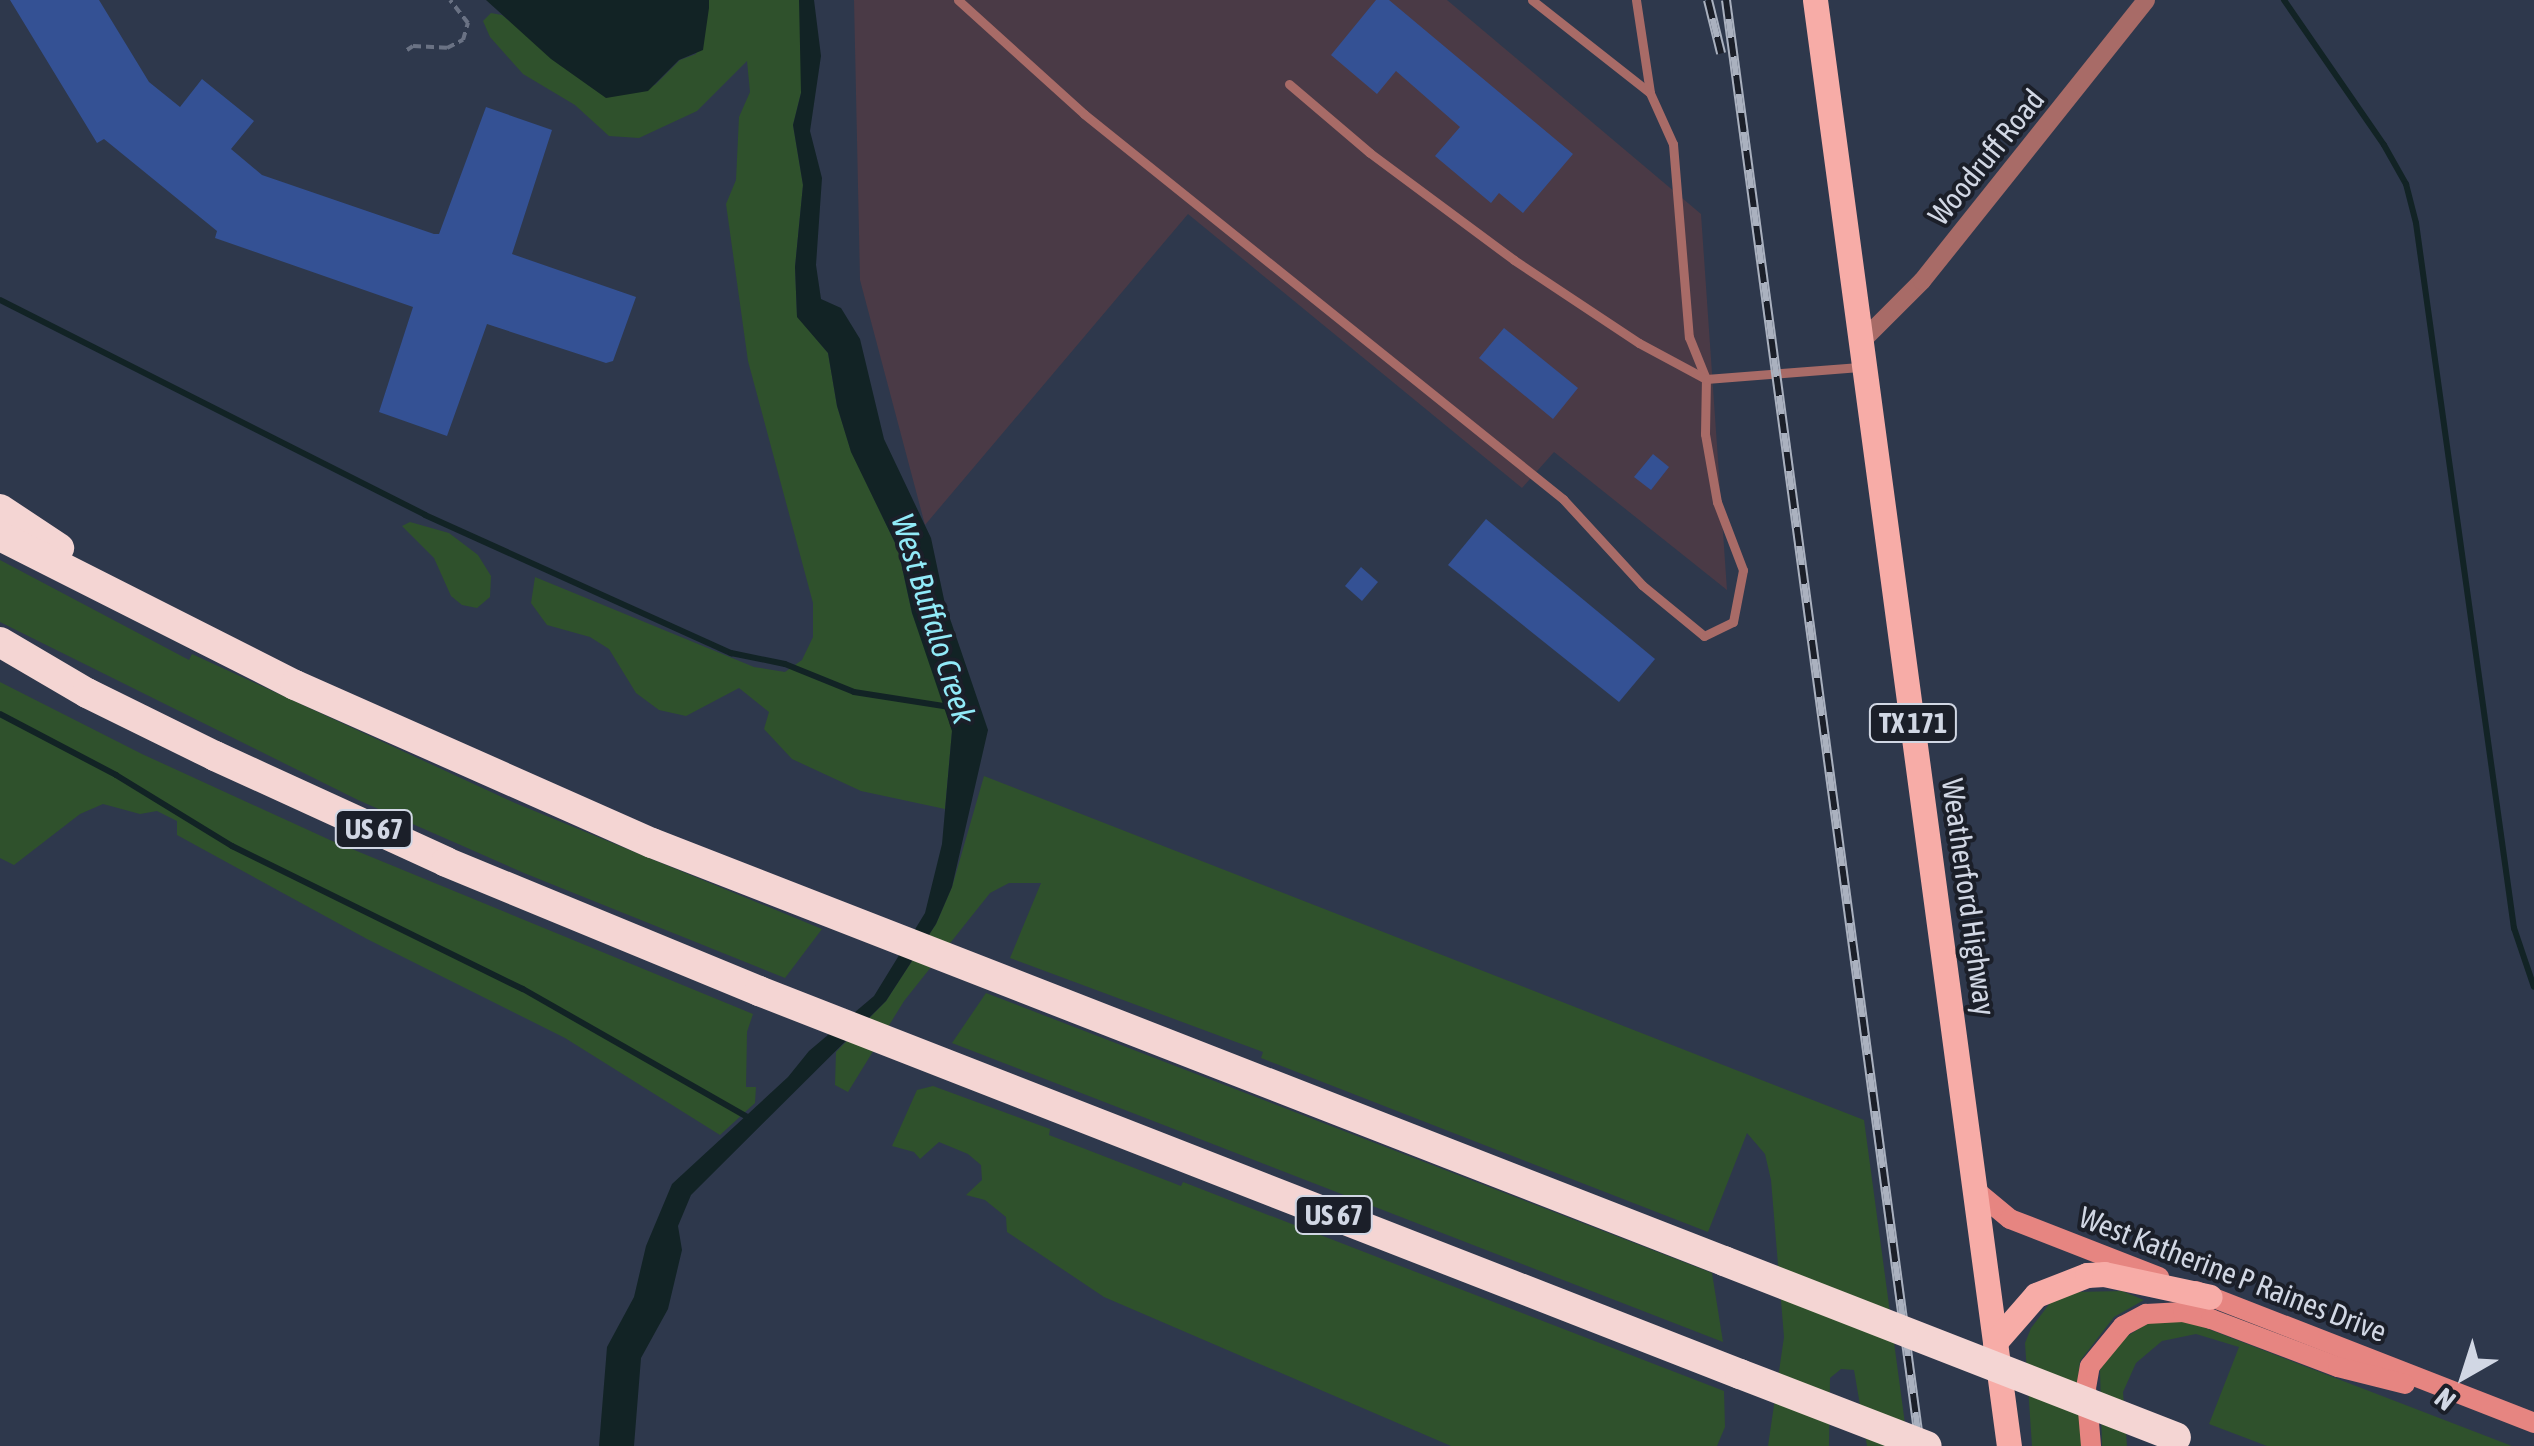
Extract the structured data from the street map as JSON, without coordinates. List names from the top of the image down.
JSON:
{
  "streets": {
    "highway": ["US 67"],
    "main road": ["TX 171", "Weatherford Highway", "West Katherine P Raines Drive"],
    "street": ["Woodruff Road"]
  },
  "crossings": [
    ["Woodruff Road", "Weatherford Highway"],
    ["Weatherford Highway", "West Katherine P Raines Drive"]
  ],
  "water": ["West Buffalo Creek"],
  "north": "bottom left"
}
